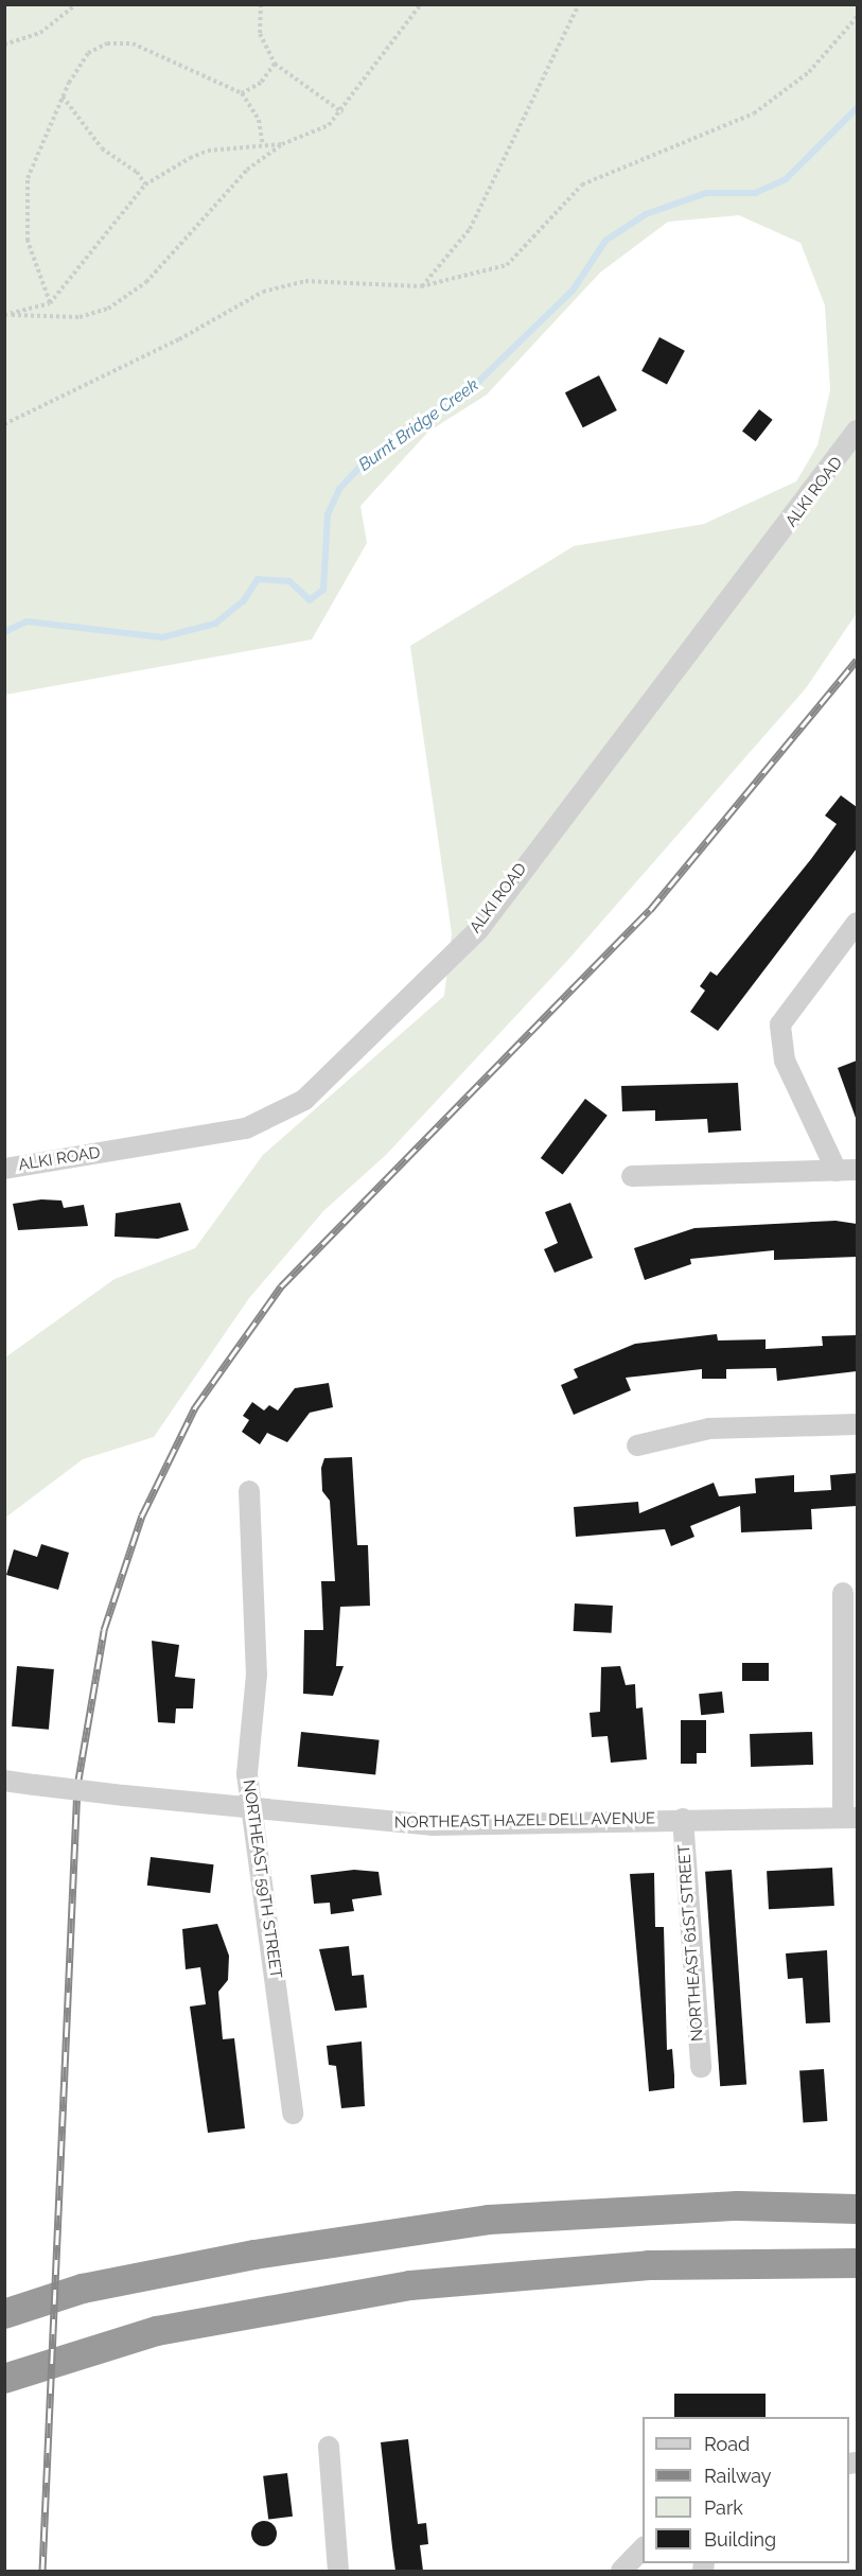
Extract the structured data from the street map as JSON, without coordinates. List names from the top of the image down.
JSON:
{
  "streets": {
    "street": [
      "ALKI ROAD",
      "NORTHEAST HAZEL DELL AVENUE",
      "NORTHEAST 59TH STREET",
      "NORTHEAST 61ST STREET"
    ]
  },
  "crossings": [
    ["NORTHEAST HAZEL DELL AVENUE", "NORTHEAST 59TH STREET"],
    ["NORTHEAST HAZEL DELL AVENUE", "NORTHEAST 61ST STREET"]
  ],
  "water": ["Burnt Bridge Creek"],
  "legend": [
    "Road",
    "Railway",
    "Park",
    "Building"
  ]
}
